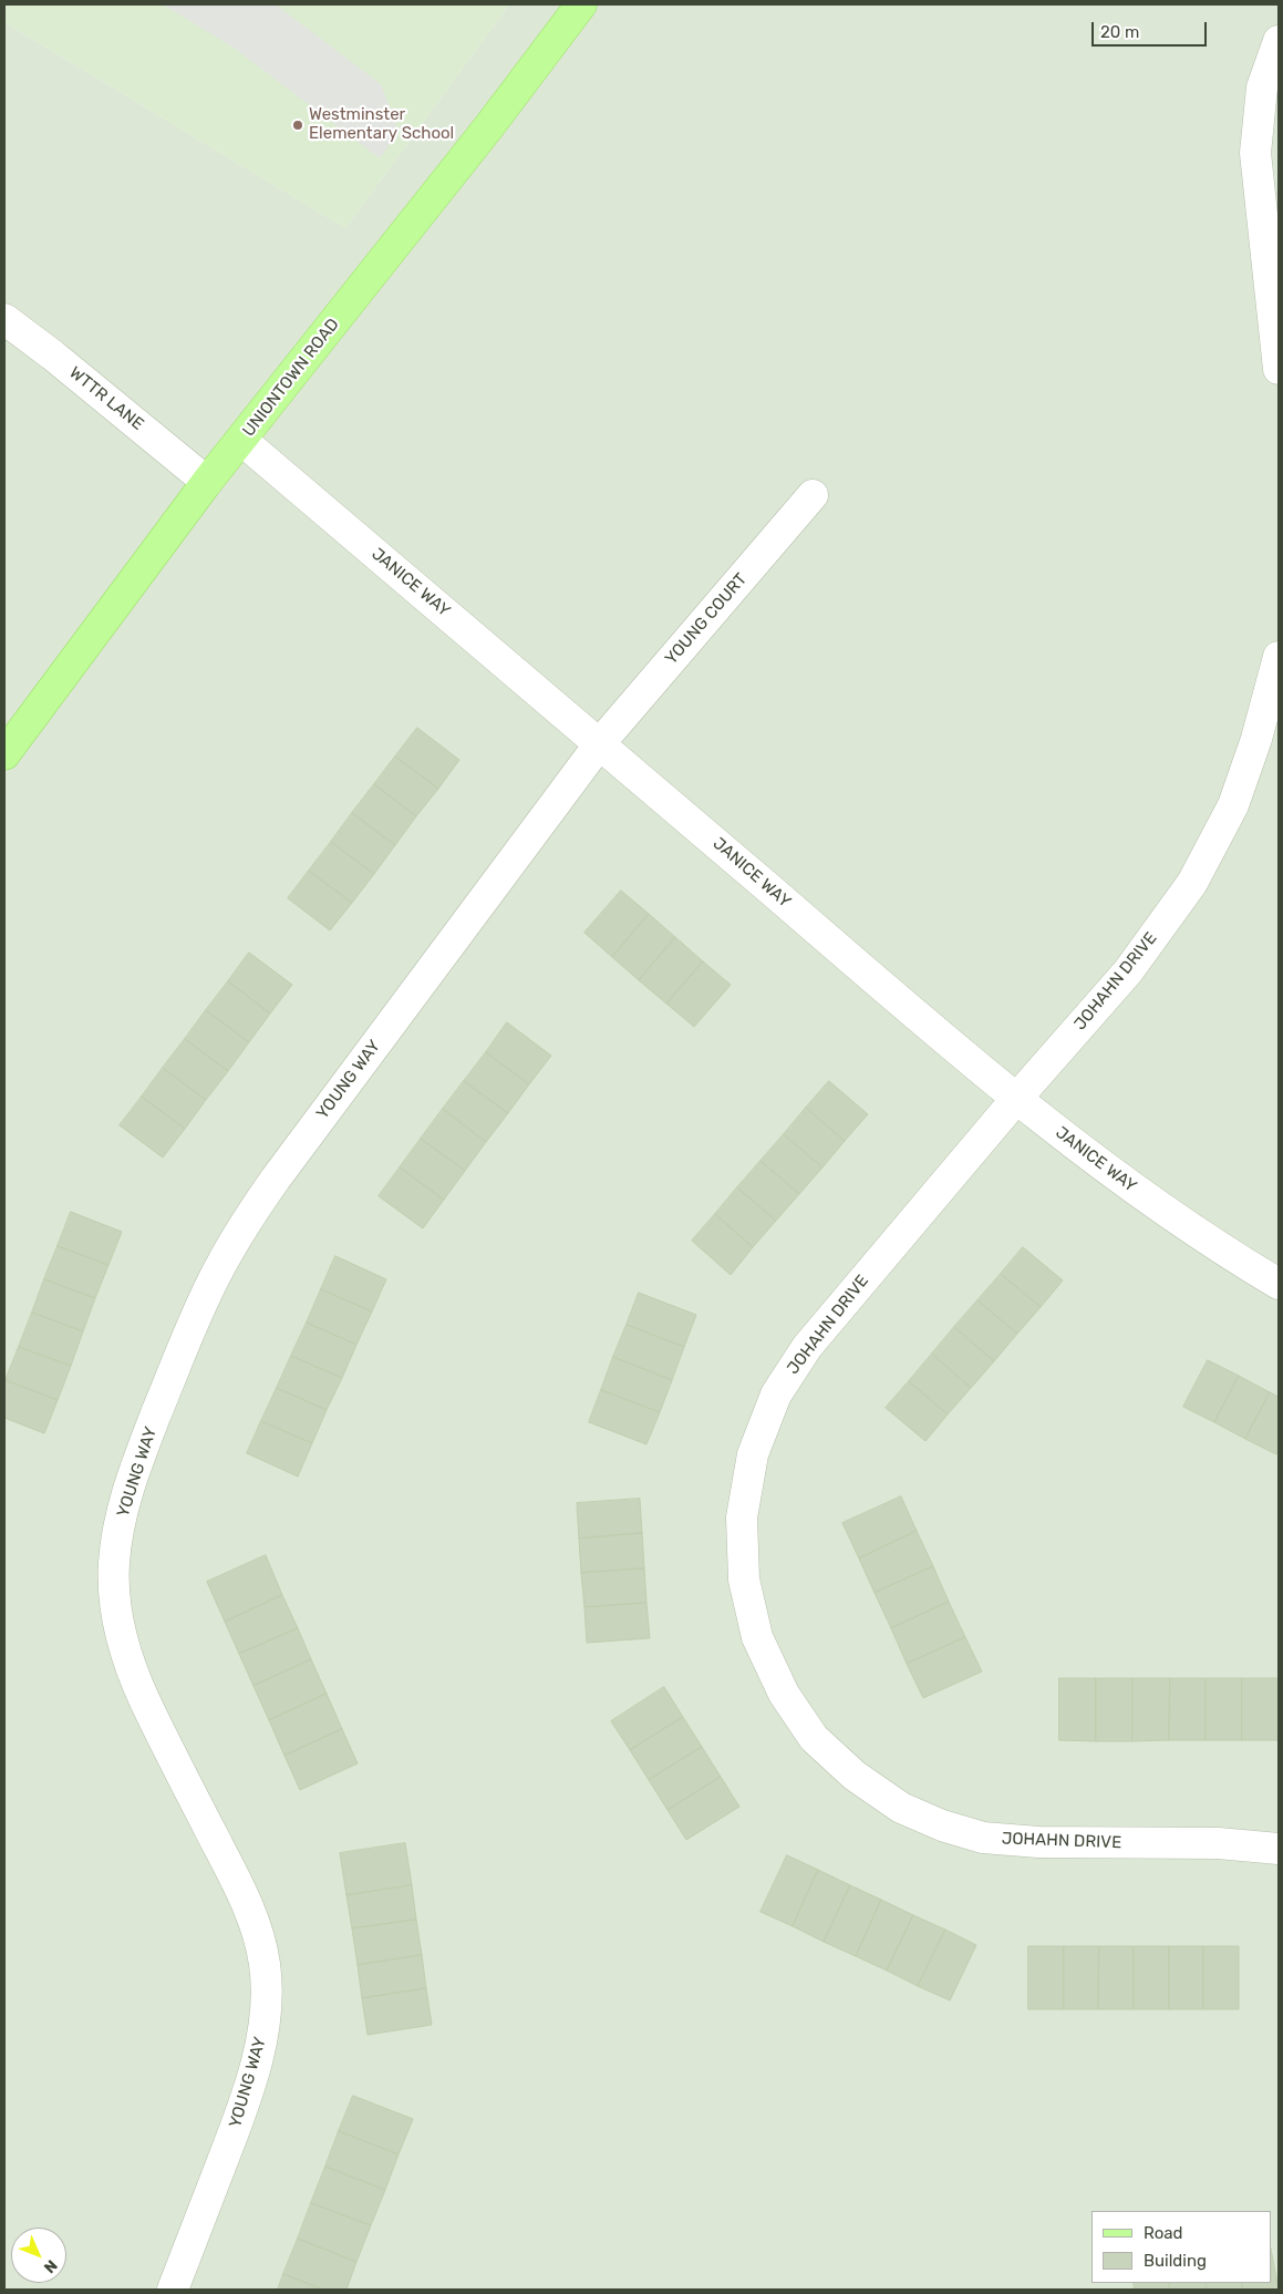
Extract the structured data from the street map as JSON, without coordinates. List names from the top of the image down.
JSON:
{
  "streets": {
    "main road": ["UNIONTOWN ROAD"],
    "street": [
      "WTTR LANE",
      "JANICE WAY",
      "YOUNG COURT",
      "JOHAHN DRIVE",
      "YOUNG WAY"
    ]
  },
  "crossings": [
    ["UNIONTOWN ROAD", "WTTR LANE"],
    ["UNIONTOWN ROAD", "JANICE WAY"],
    ["JANICE WAY", "YOUNG COURT"],
    ["JANICE WAY", "JOHAHN DRIVE"],
    ["JANICE WAY", "YOUNG WAY"],
    ["YOUNG COURT", "YOUNG WAY"]
  ],
  "places": ["Westminster Elementary School"],
  "legend": ["Road", "Building"],
  "scale_bar": "20 m",
  "north": "bottom right"
}
